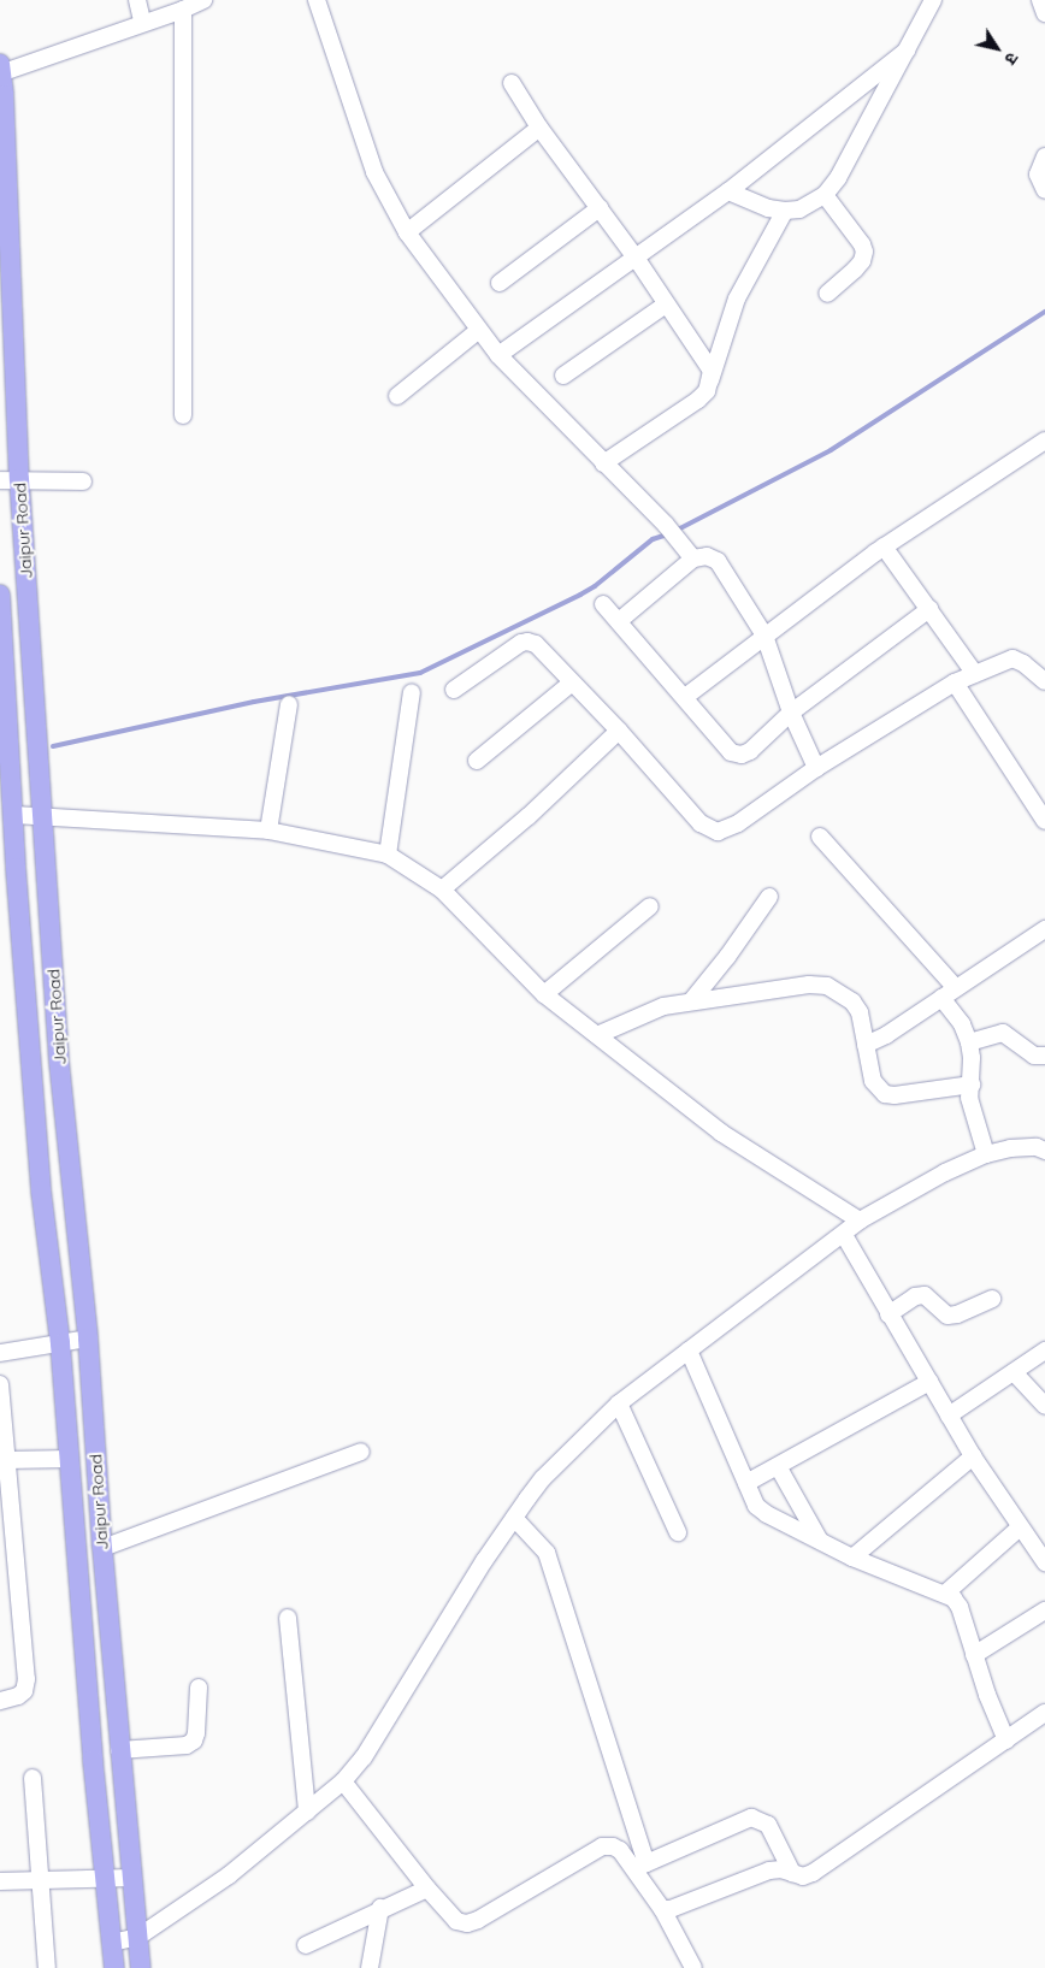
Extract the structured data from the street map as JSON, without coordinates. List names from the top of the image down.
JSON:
{
  "streets": {
    "main road": ["Jaipur Road"]
  },
  "north": "bottom right"
}
